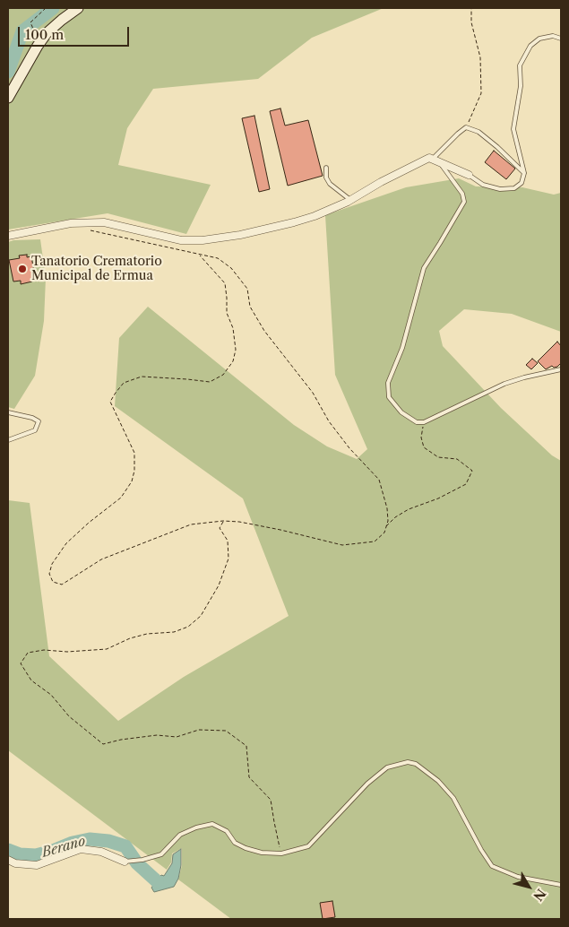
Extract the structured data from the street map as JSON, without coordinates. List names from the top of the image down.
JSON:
{
  "water": ["Berano"],
  "places": ["Tanatorio Crematorio Municipal de Ermua"],
  "scale_bar": "100 m",
  "north": "bottom right"
}
